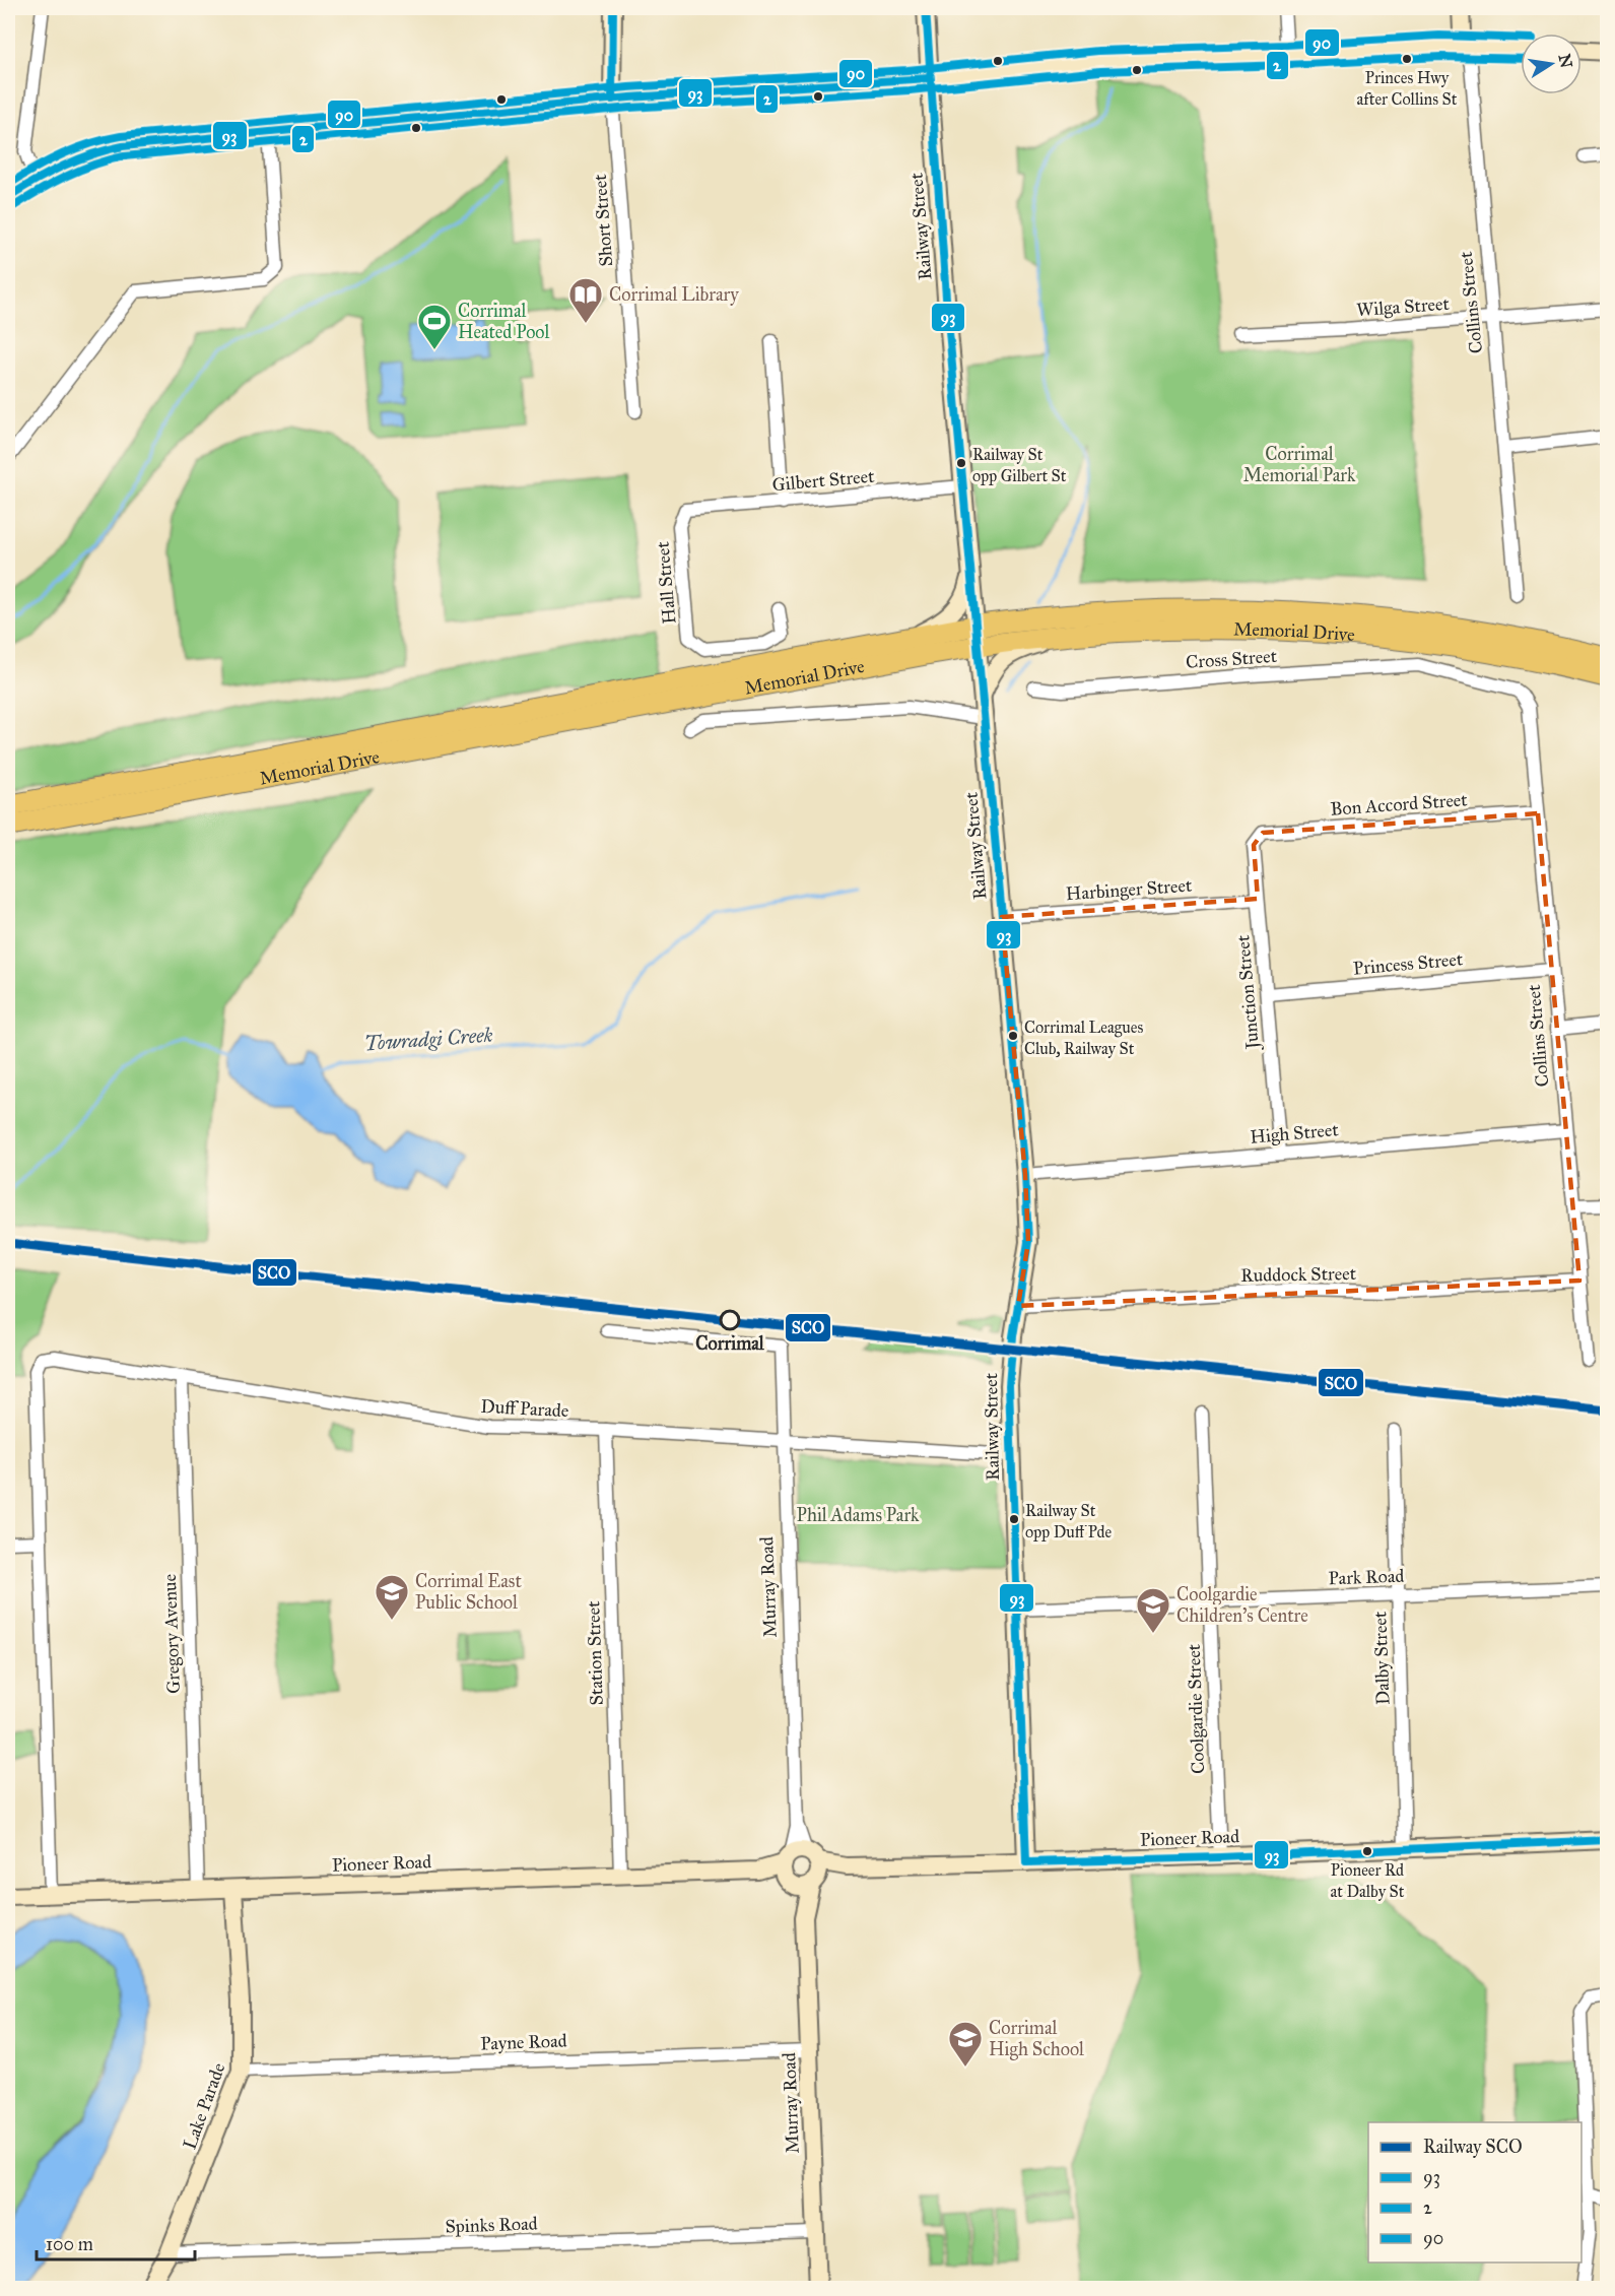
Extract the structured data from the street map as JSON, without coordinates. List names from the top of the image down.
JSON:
{
  "streets": {
    "main road": [
      "Railway Street",
      "Collins Street",
      "Memorial Drive",
      "Murray Road",
      "Pioneer Road",
      "Lake Parade"
    ],
    "street": [
      "Short Street",
      "Wilga Street",
      "Gilbert Street",
      "Hall Street",
      "Cross Street",
      "Bon Accord Street",
      "Harbinger Street",
      "Princess Street",
      "Junction Street",
      "High Street",
      "Ruddock Street",
      "Duff Parade",
      "Park Road",
      "Gregory Avenue",
      "Station Street",
      "Dalby Street",
      "Coolgardie Street",
      "Payne Road",
      "Spinks Road"
    ]
  },
  "crossings": [
    ["Railway Street", "Gilbert Street"],
    ["Railway Street", "Memorial Drive"],
    ["Railway Street", "Harbinger Street"],
    ["Railway Street", "High Street"],
    ["Railway Street", "Ruddock Street"],
    ["Railway Street", "Duff Parade"],
    ["Railway Street", "Park Road"],
    ["Railway Street", "Pioneer Road"],
    ["Collins Street", "Wilga Street"],
    ["Collins Street", "Cross Street"],
    ["Collins Street", "Bon Accord Street"],
    ["Collins Street", "Princess Street"],
    ["Collins Street", "High Street"],
    ["Collins Street", "Ruddock Street"],
    ["Gilbert Street", "Hall Street"],
    ["Bon Accord Street", "Junction Street"],
    ["Harbinger Street", "Junction Street"],
    ["Princess Street", "Junction Street"],
    ["Junction Street", "High Street"],
    ["Duff Parade", "Murray Road"],
    ["Duff Parade", "Gregory Avenue"],
    ["Duff Parade", "Station Street"],
    ["Park Road", "Dalby Street"],
    ["Park Road", "Coolgardie Street"],
    ["Murray Road", "Pioneer Road"],
    ["Murray Road", "Payne Road"],
    ["Murray Road", "Spinks Road"],
    ["Gregory Avenue", "Pioneer Road"],
    ["Station Street", "Pioneer Road"],
    ["Dalby Street", "Pioneer Road"],
    ["Coolgardie Street", "Pioneer Road"],
    ["Pioneer Road", "Lake Parade"],
    ["Payne Road", "Lake Parade"],
    ["Lake Parade", "Spinks Road"]
  ],
  "water": ["Towradgi Creek"],
  "parks": ["Corrimal Memorial Park", "Phil Adams Park"],
  "places": {
    "other": [
      "Princes Hwy after Collins St",
      "Railway St opp Gilbert St",
      "Corrimal Leagues Club, Railway St",
      "Corrimal",
      "Railway St opp Duff Pde",
      "Pioneer Rd at Dalby St"
    ],
    "library": ["Corrimal Library"],
    "sports": ["Corrimal Heated Pool"],
    "school or university": ["Corrimal East Public School", "Coolgardie Children's Centre", "Corrimal High School"]
  },
  "lines": [
    "transit line 93",
    "transit line 90",
    "transit line 2",
    "rail line SCO"
  ],
  "legend": [
    "Railway SCO",
    "93",
    "2",
    "90"
  ],
  "scale_bar": "100 m",
  "north": "right"
}
